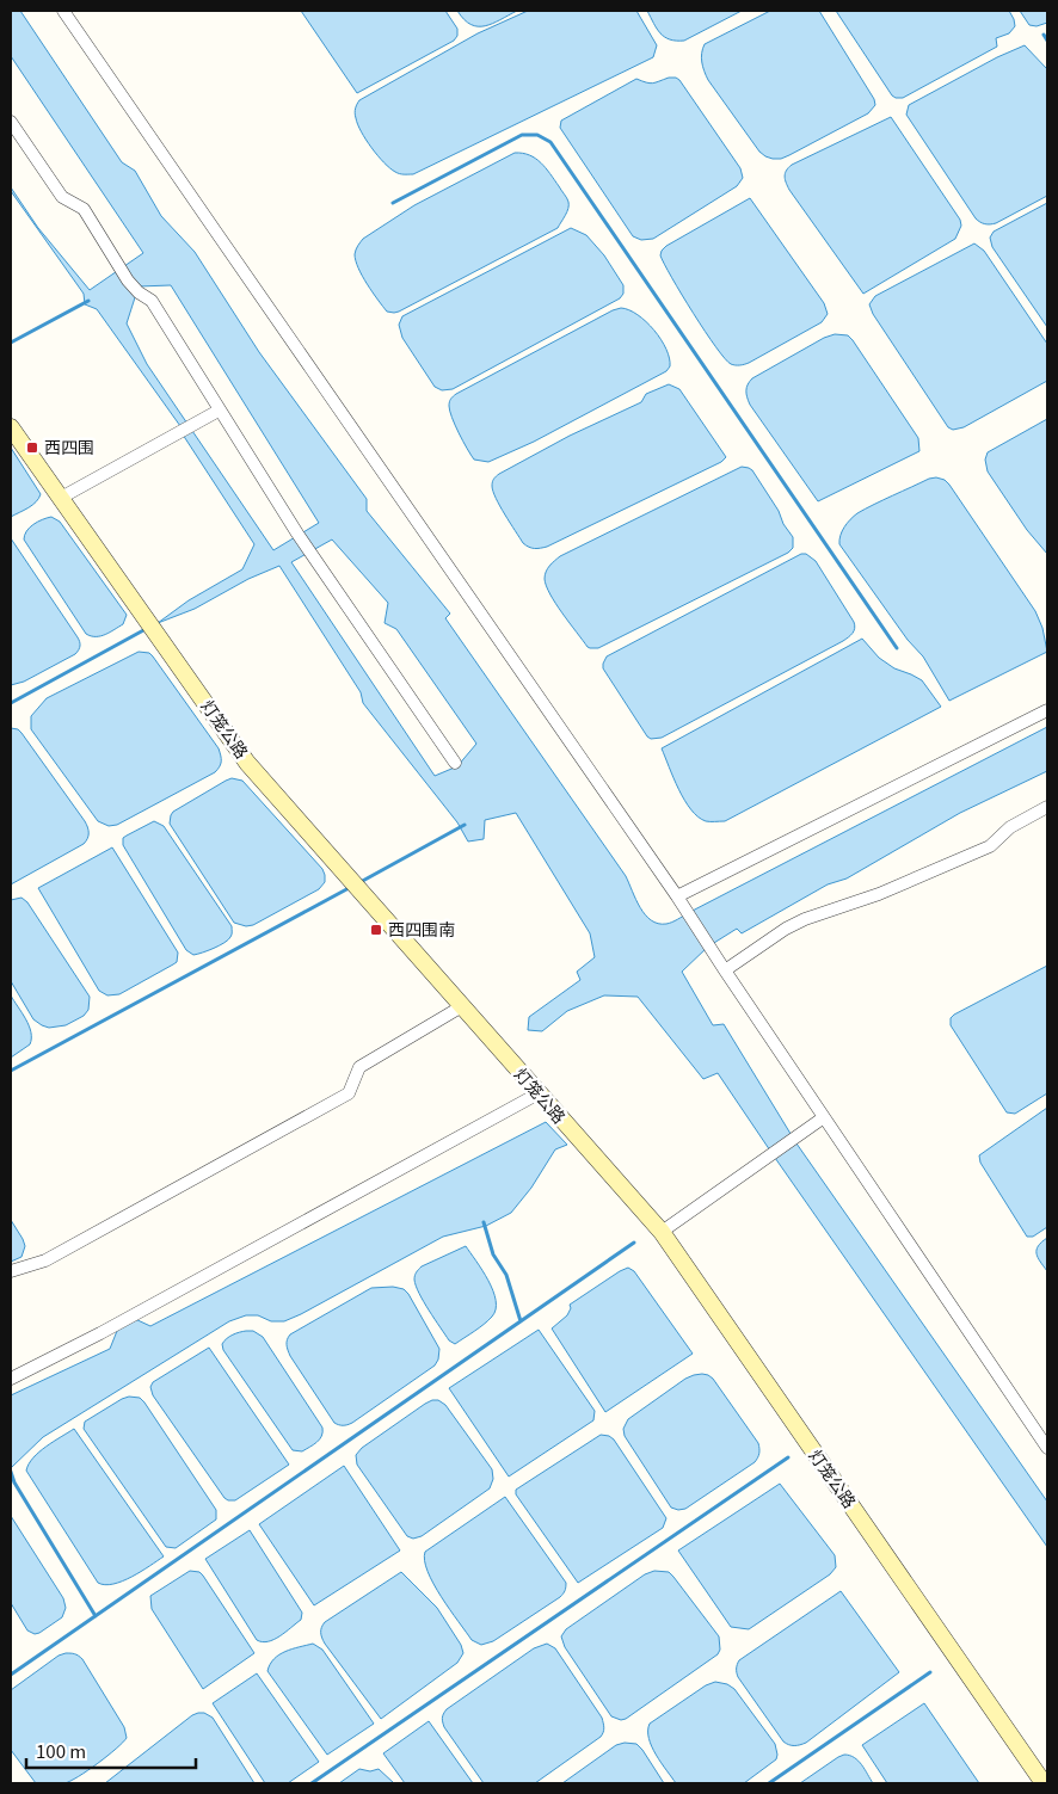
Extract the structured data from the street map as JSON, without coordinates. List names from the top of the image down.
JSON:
{
  "streets": {
    "street": ["灯笼公路"]
  },
  "places": {
    "transit": ["西四围", "西四围南"]
  },
  "scale_bar": "100 m"
}
